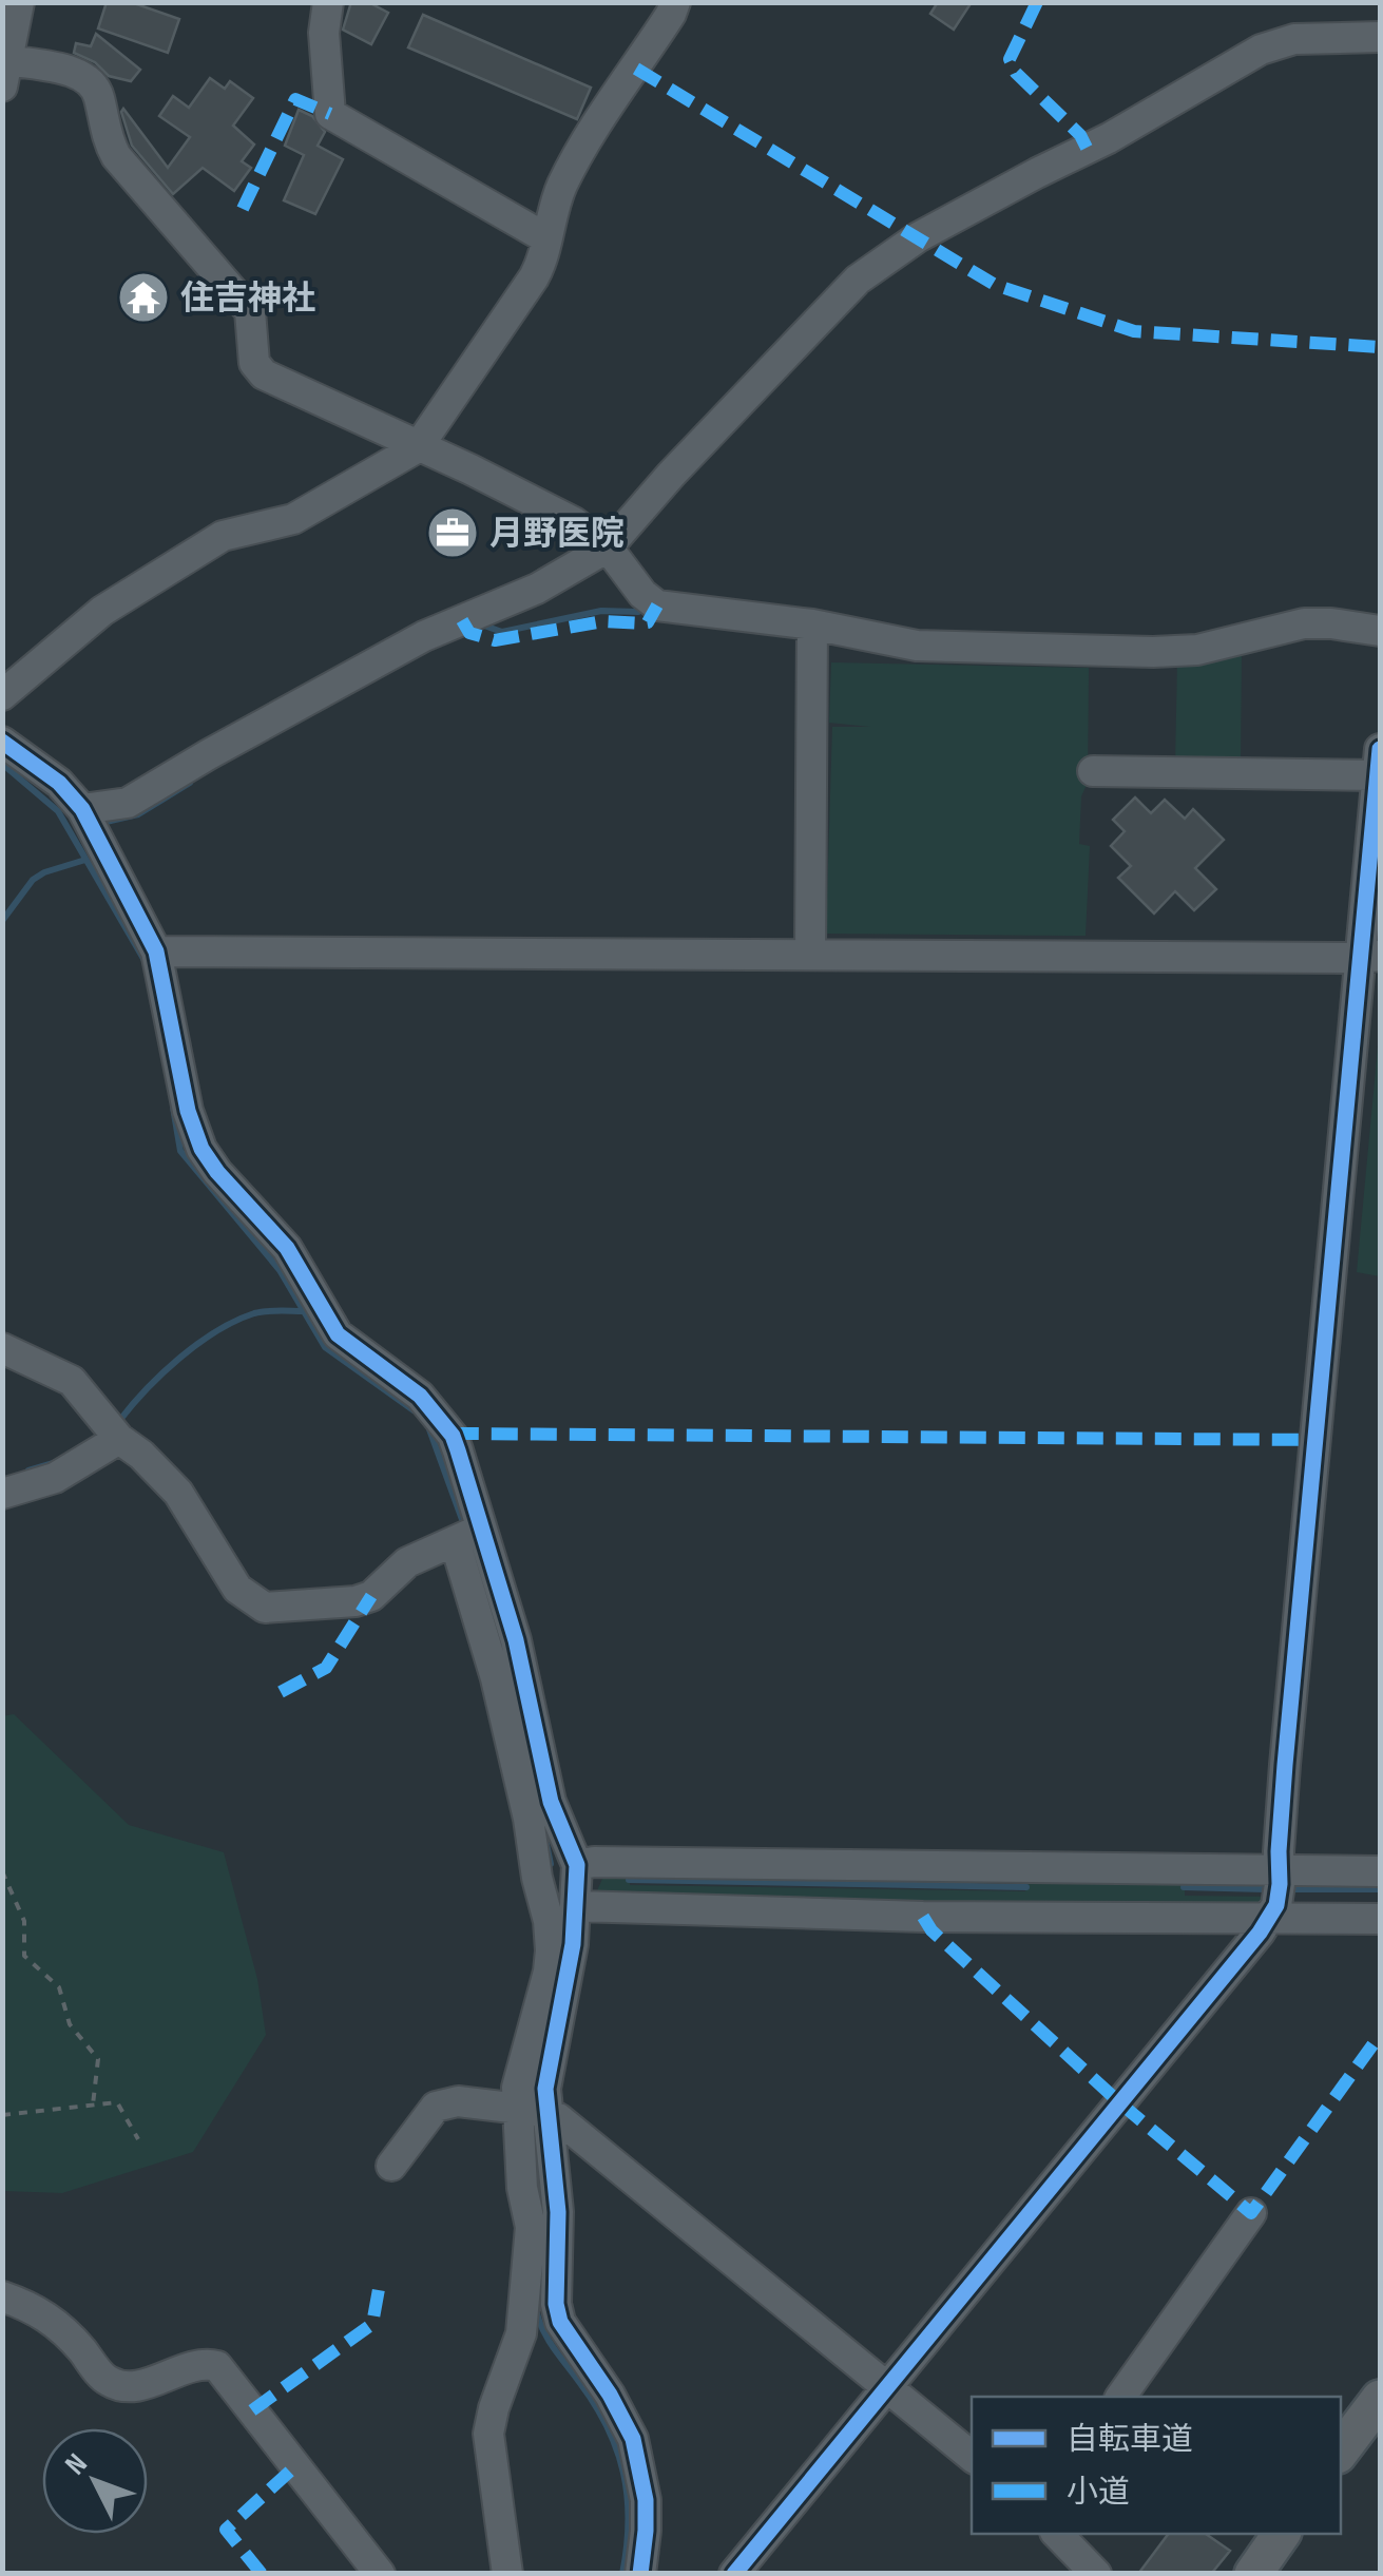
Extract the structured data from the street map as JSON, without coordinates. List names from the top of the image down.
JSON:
{
  "places": {
    "temple": ["住吉神社"],
    "office": ["月野医院"]
  },
  "legend": ["自転車道", "小道"],
  "north": "top left"
}
